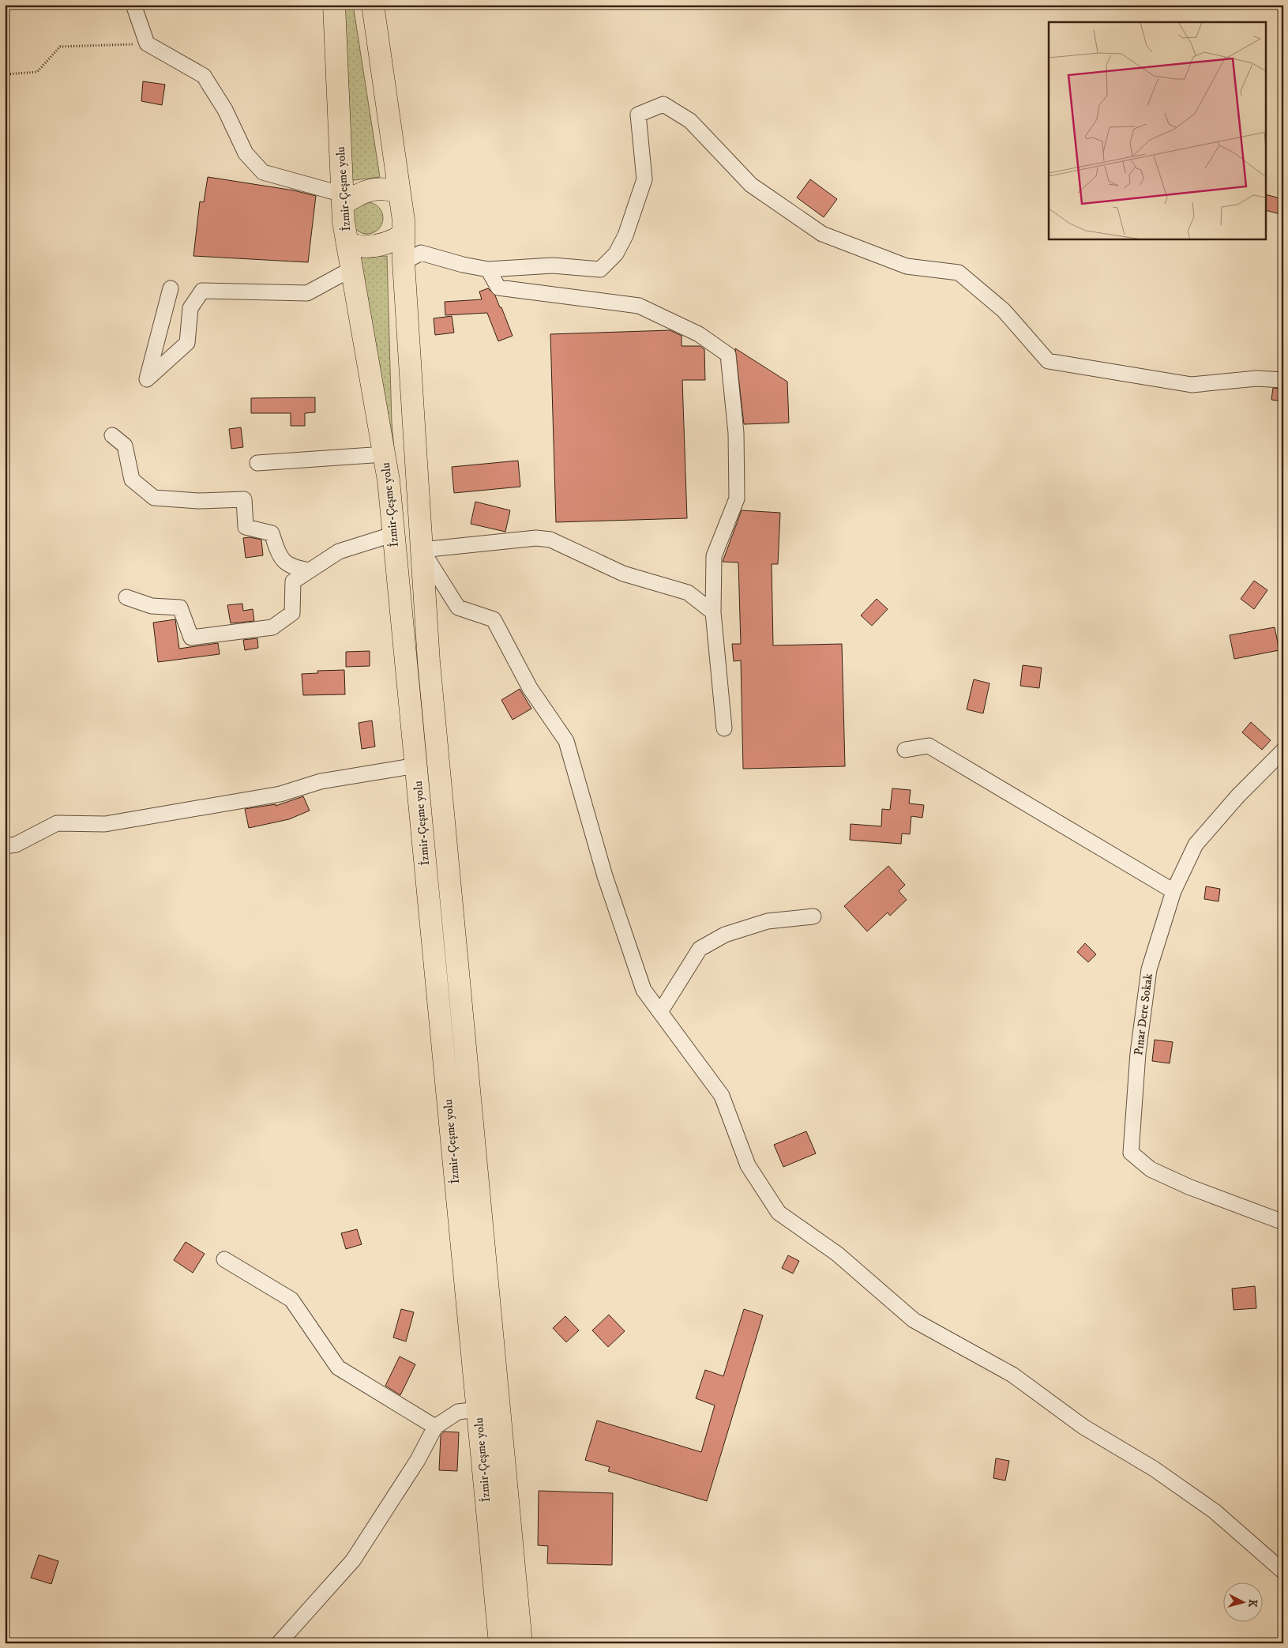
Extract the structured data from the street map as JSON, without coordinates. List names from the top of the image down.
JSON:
{
  "streets": {
    "highway": ["İzmir-Çeşme yolu"],
    "street": ["Pınar Dere Sokak"]
  },
  "north": "right"
}
